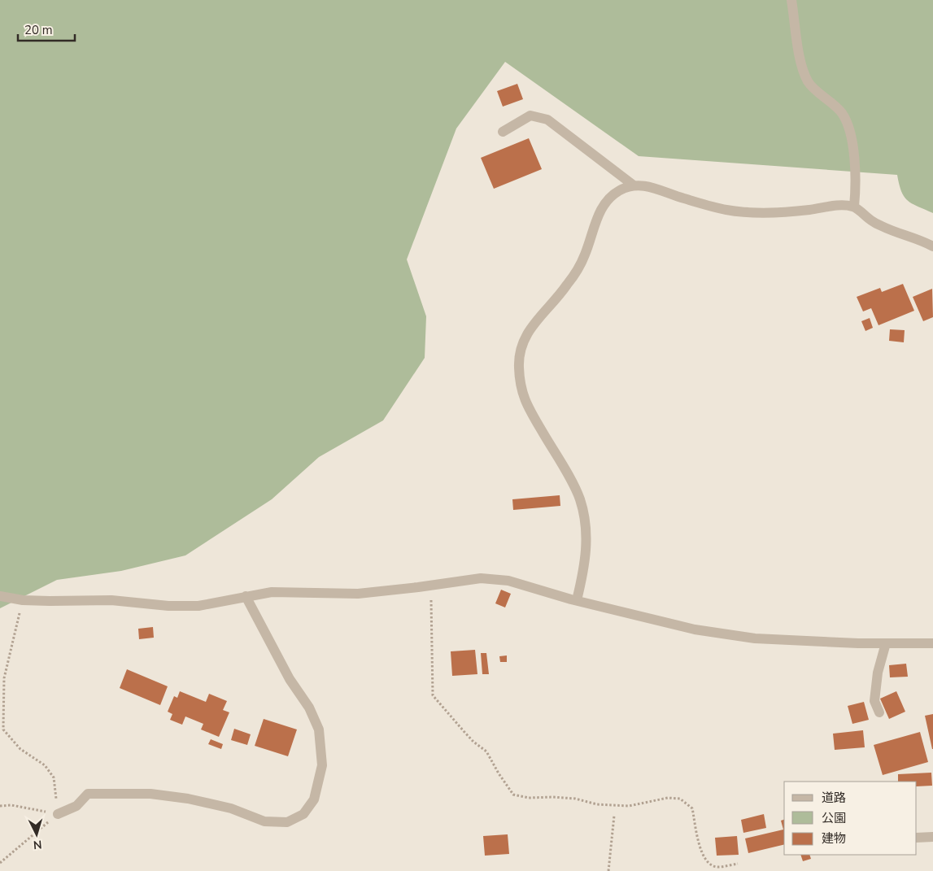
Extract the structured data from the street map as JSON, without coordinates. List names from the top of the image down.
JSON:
{
  "legend": ["道路", "公園", "建物"],
  "scale_bar": "20 m",
  "north": "bottom"
}
